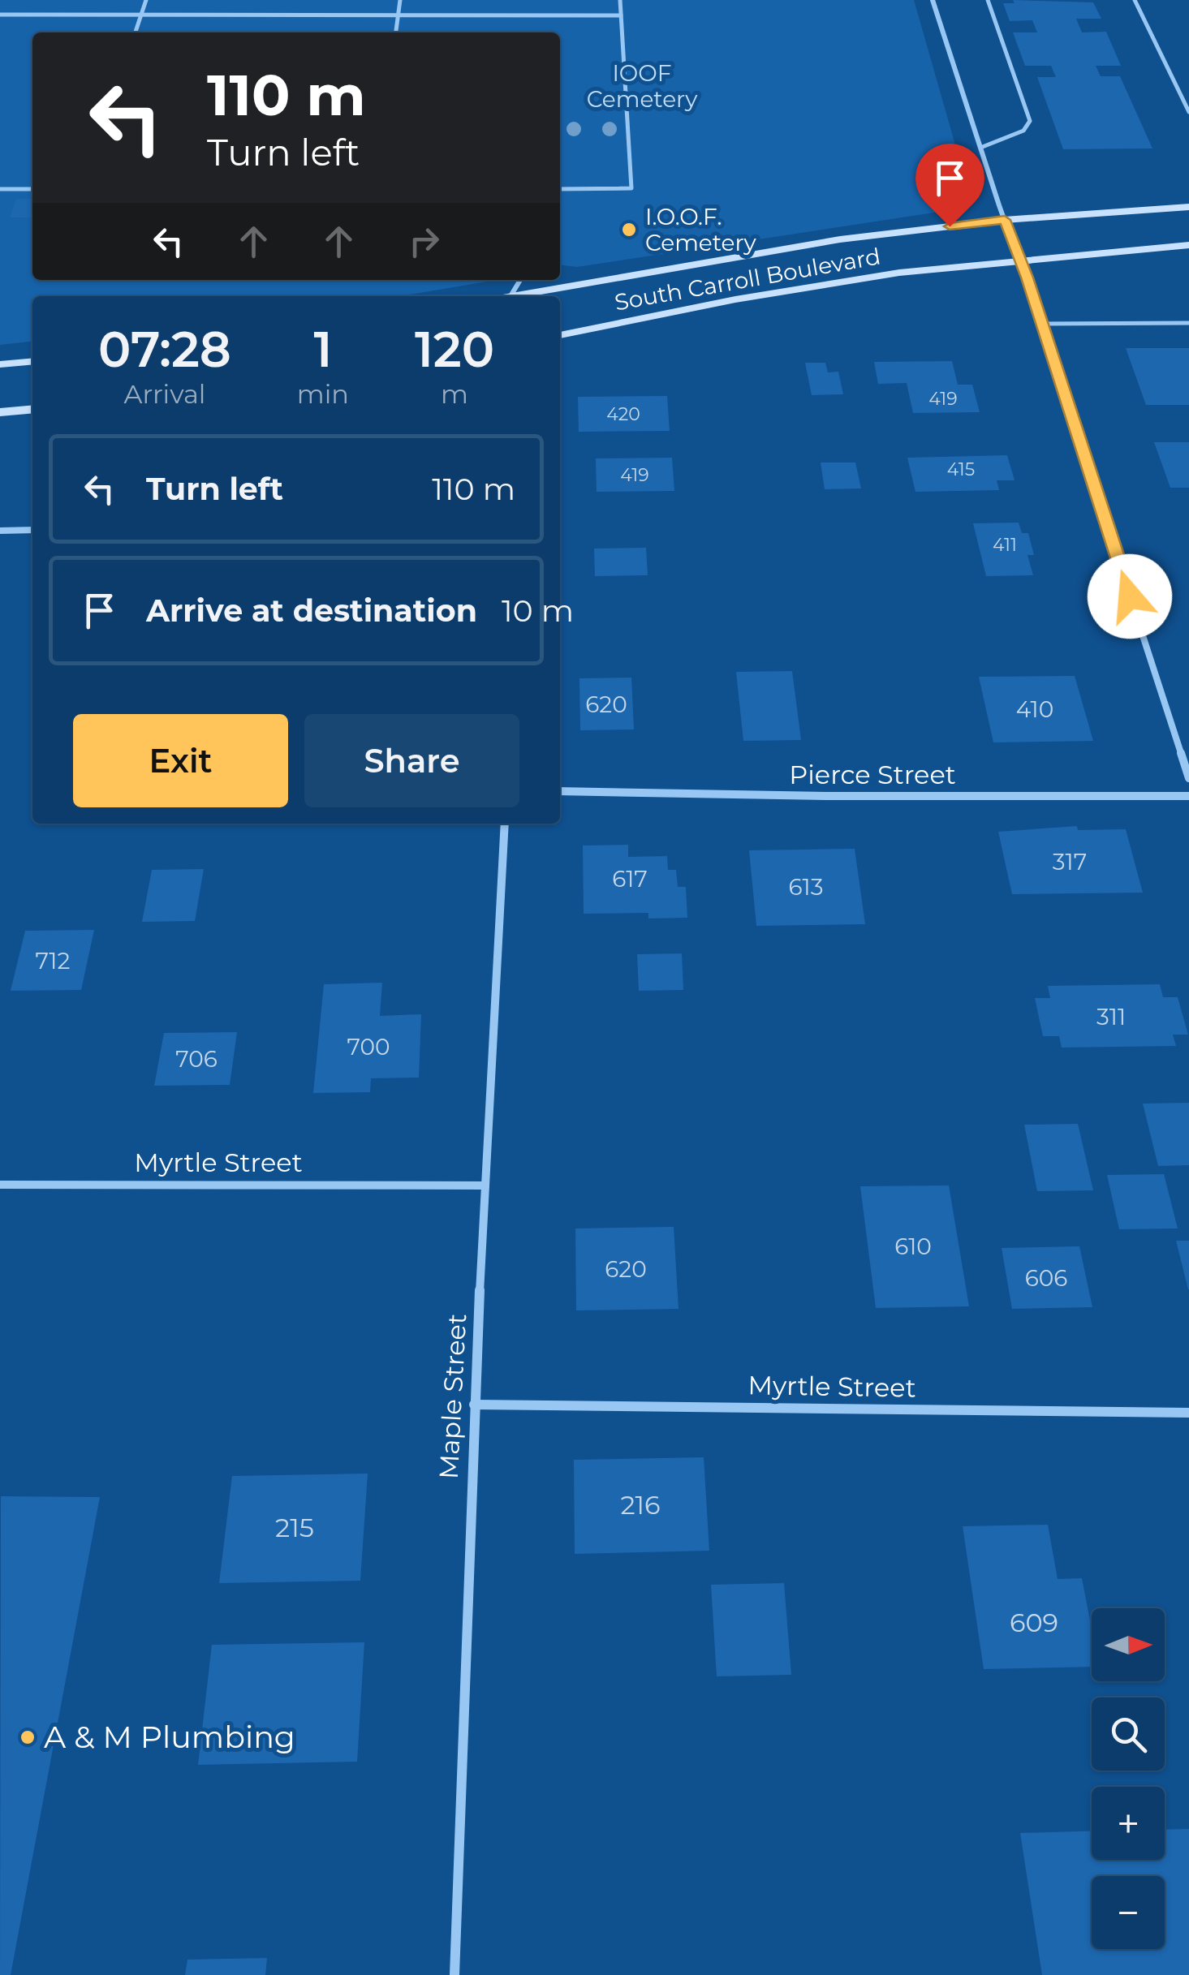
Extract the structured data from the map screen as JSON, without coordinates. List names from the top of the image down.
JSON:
{
  "streets": {
    "main road": ["South Carroll Boulevard"],
    "street": ["Pierce Street", "Myrtle Street", "Maple Street"]
  },
  "crossings": [
    ["Myrtle Street", "Maple Street"]
  ],
  "parks": ["IOOF Cemetery"],
  "places": ["I.O.O.F. Cemetery", "A & M Plumbing"],
  "house_numbers": [
    "419",
    "420",
    "415",
    "419",
    "411",
    "620",
    "410",
    "317",
    "617",
    "613",
    "712",
    "311",
    "700",
    "706",
    "610",
    "620",
    "606",
    "216",
    "215",
    "609"
  ],
  "north": "right",
  "page": {
    "turn": ["110 m", "Turn left"],
    "eta": [
      "07:28",
      "Arrival",
      "1",
      "min",
      "120",
      "m"
    ],
    "list": [
      {
        "name": "Turn left",
        "value": "110 m"
      },
      {
        "name": "Arrive at destination",
        "value": "10 m"
      }
    ],
    "buttons": ["Exit", "Share"],
    "map_buttons": ["+", "−"]
  }
}
